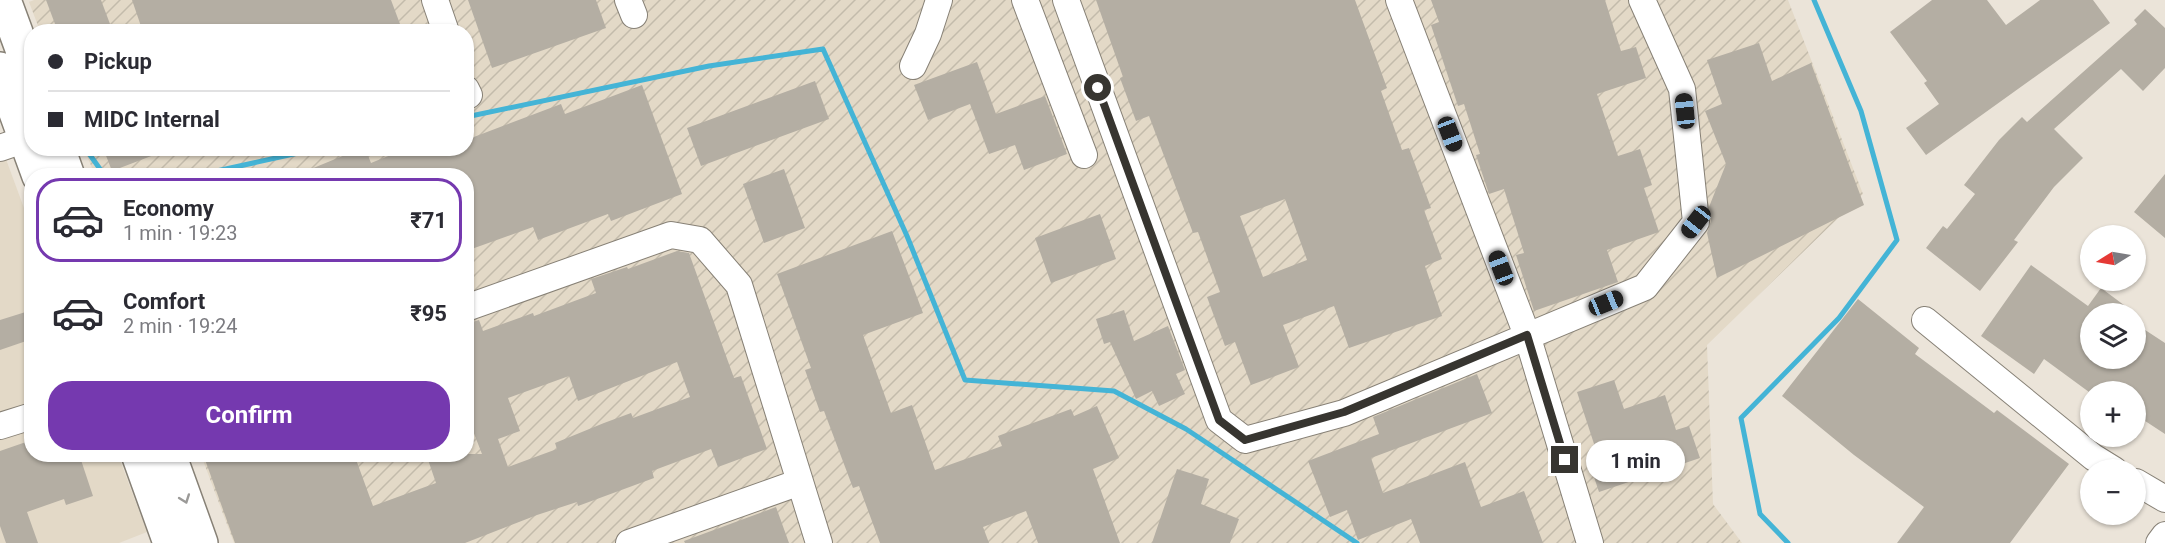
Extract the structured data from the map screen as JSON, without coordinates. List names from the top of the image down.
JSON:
{
  "north": "left",
  "page": {
    "banner": ["Pickup", "MIDC Internal"],
    "list": [
      {
        "name": "Economy",
        "note": "1 min · 19:23",
        "value": "₹71"
      },
      {
        "name": "Comfort",
        "note": "2 min · 19:24",
        "value": "₹95"
      }
    ],
    "map_buttons": ["+", "−"],
    "buttons": "Confirm",
    "bubble": "1 min"
  }
}
